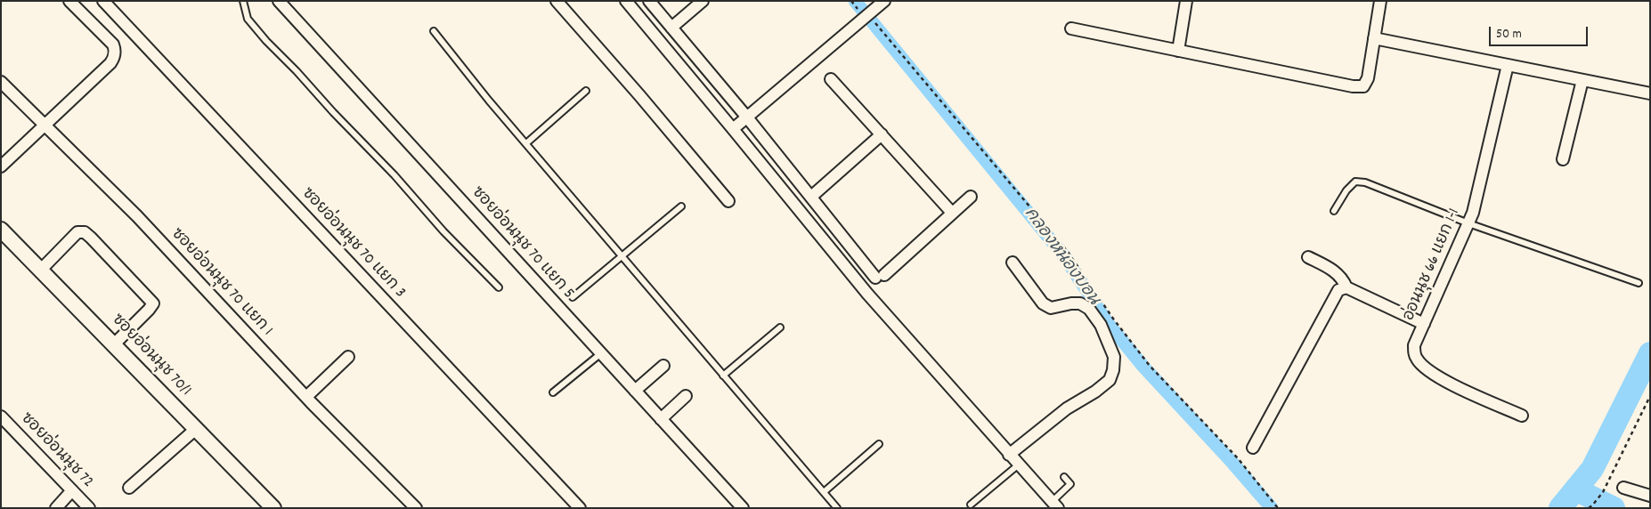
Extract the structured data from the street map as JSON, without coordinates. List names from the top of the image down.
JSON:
{
  "streets": {
    "street": [
      "ซอยอ่อนนุช 70 แยก 3",
      "ซอยอ่อนนุช 70 แยก 5",
      "อ่อนนุช 66 แยก 1-1",
      "ซอยอ่อนนุช 70 แยก 1",
      "ซอยอ่อนนุช 70/1",
      "ซอยอ่อนนุช 72"
    ]
  },
  "water": ["คลองหนองบอน"],
  "scale_bar": "50 m"
}
